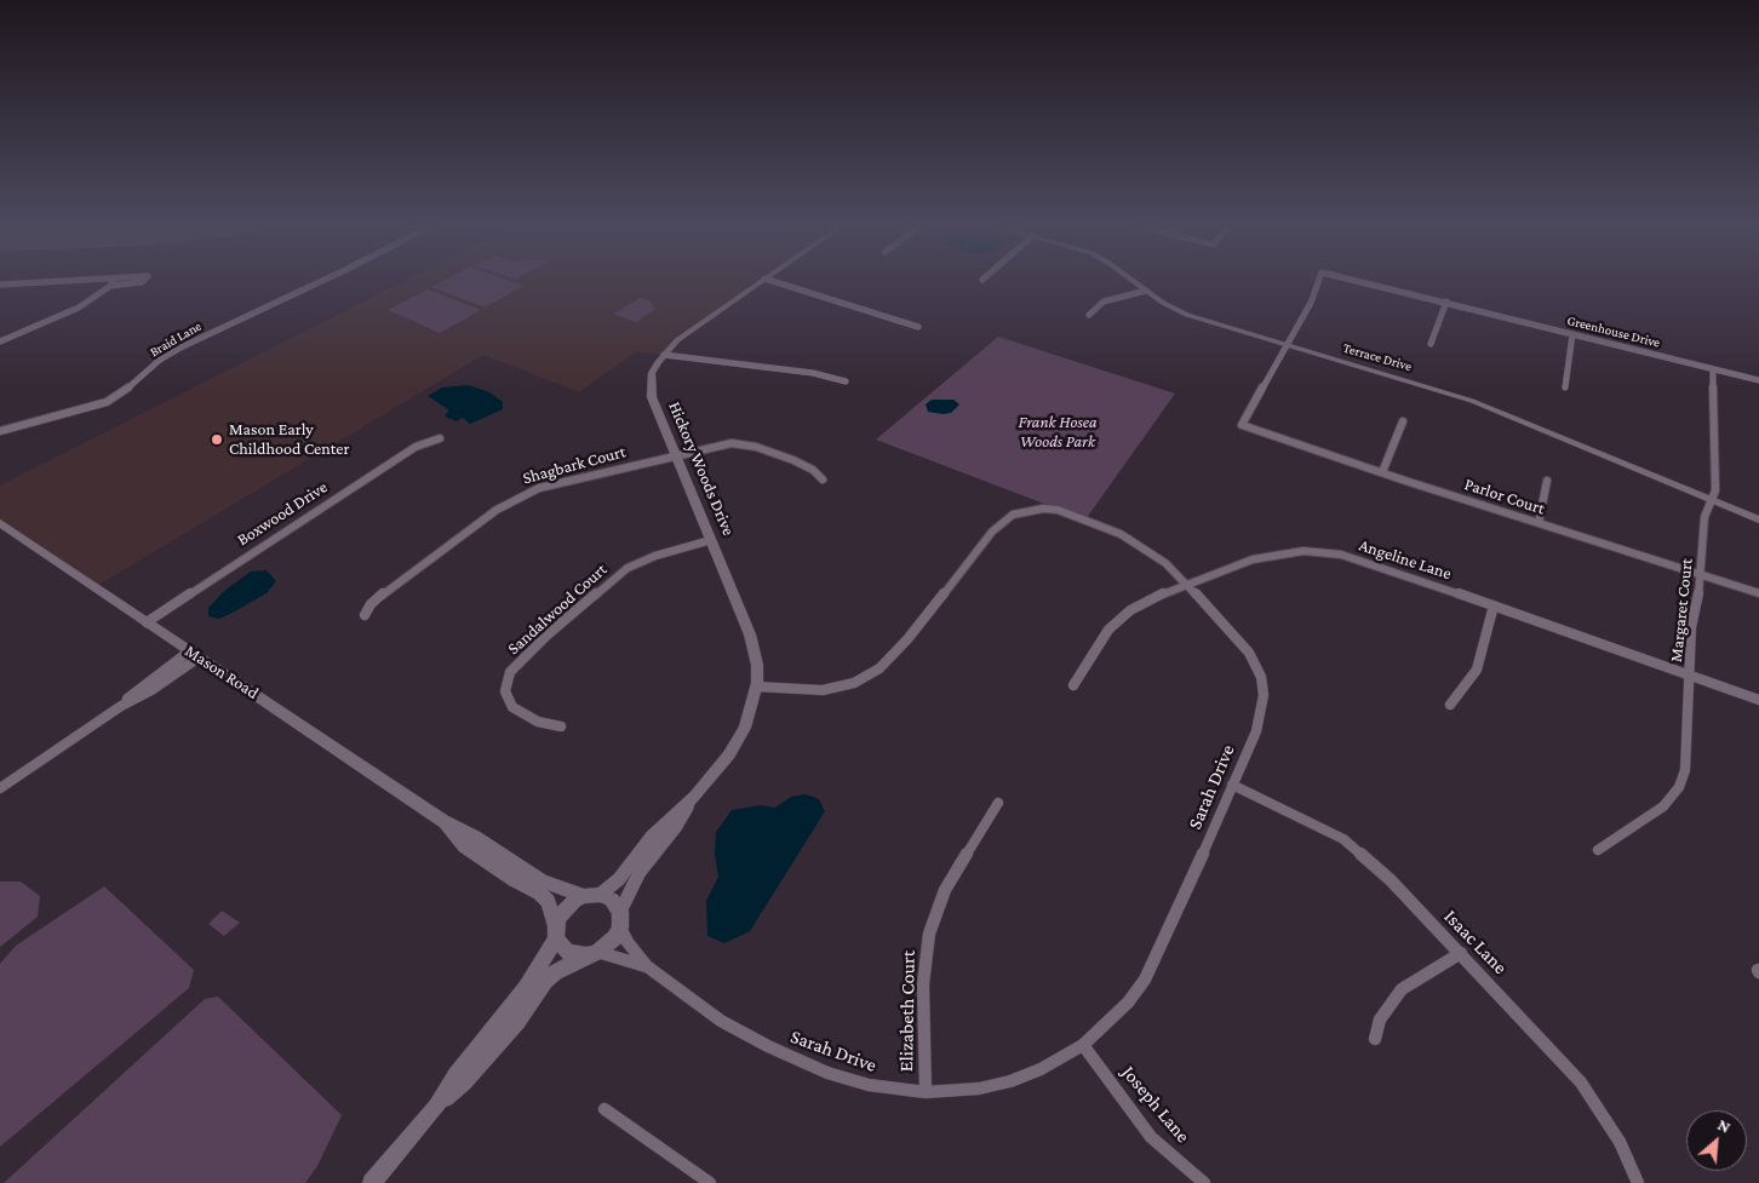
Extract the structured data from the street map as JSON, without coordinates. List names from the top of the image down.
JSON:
{
  "streets": {
    "main road": ["Mason Road"],
    "street": [
      "Greenhouse Drive",
      "Braid Lane",
      "Terrace Drive",
      "Shagbark Court",
      "Hickory Woods Drive",
      "Parlor Court",
      "Boxwood Drive",
      "Angeline Lane",
      "Sandalwood Court",
      "Margaret Court",
      "Sarah Drive",
      "Isaac Lane",
      "Elizabeth Court",
      "Joseph Lane"
    ]
  },
  "crossings": [
    ["Greenhouse Drive", "Terrace Drive"],
    ["Greenhouse Drive", "Parlor Court"],
    ["Greenhouse Drive", "Margaret Court"],
    ["Terrace Drive", "Parlor Court"],
    ["Terrace Drive", "Margaret Court"],
    ["Shagbark Court", "Hickory Woods Drive"],
    ["Hickory Woods Drive", "Sandalwood Court"],
    ["Hickory Woods Drive", "Mason Road"],
    ["Hickory Woods Drive", "Sarah Drive"],
    ["Parlor Court", "Margaret Court"],
    ["Boxwood Drive", "Mason Road"],
    ["Angeline Lane", "Margaret Court"],
    ["Angeline Lane", "Sarah Drive"],
    ["Mason Road", "Sarah Drive"],
    ["Sarah Drive", "Isaac Lane"],
    ["Sarah Drive", "Elizabeth Court"],
    ["Sarah Drive", "Joseph Lane"]
  ],
  "parks": ["Frank Hosea Woods Park"],
  "places": ["Mason Early Childhood Center"],
  "north": "top right"
}
